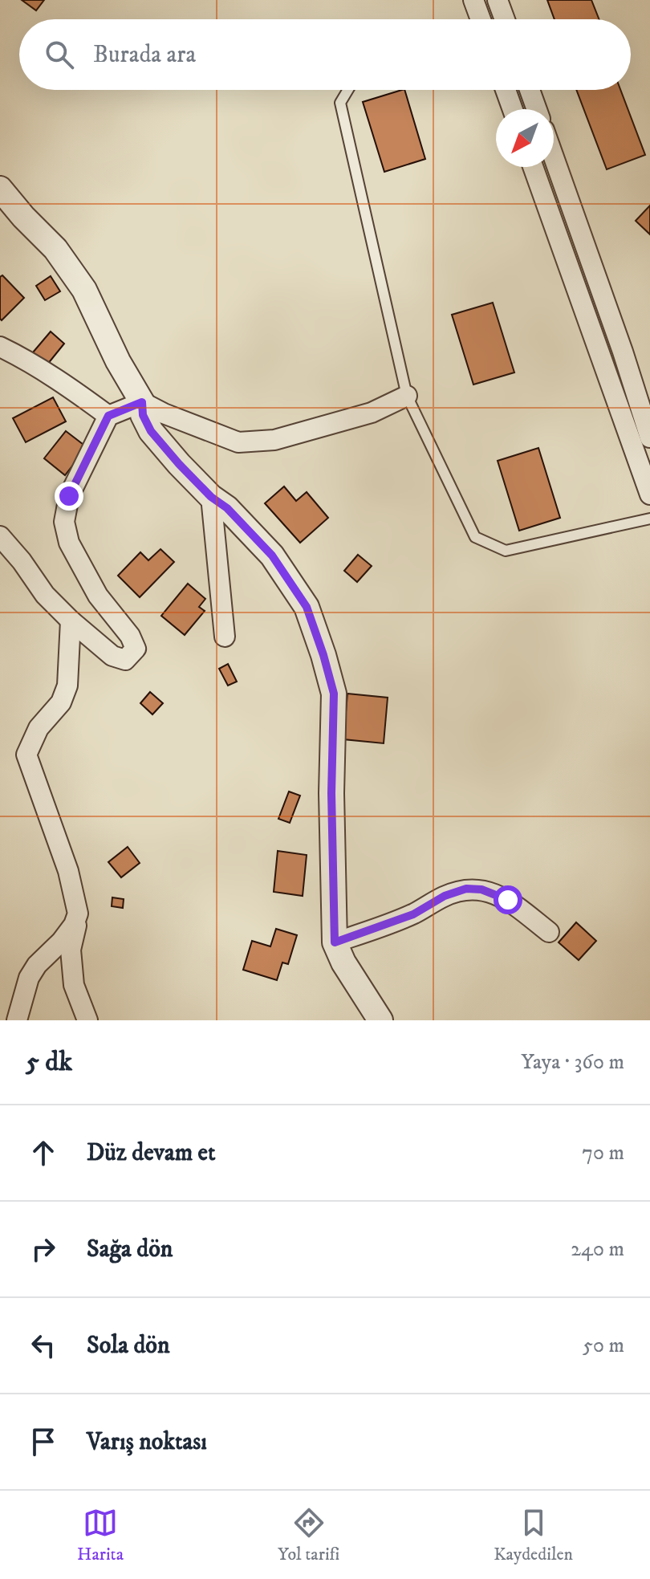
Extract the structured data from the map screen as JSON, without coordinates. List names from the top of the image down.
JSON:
{
  "north": "bottom left",
  "page": {
    "search": "Burada ara",
    "heading": ["5 dk", "Yaya · 360 m"],
    "list": [
      ["Düz devam et", "70 m"],
      ["Sağa dön", "240 m"],
      ["Sola dön", "50 m"],
      "Varış noktası"
    ],
    "nav": ["Harita", "Yol tarifi", "Kaydedilen"]
  }
}
